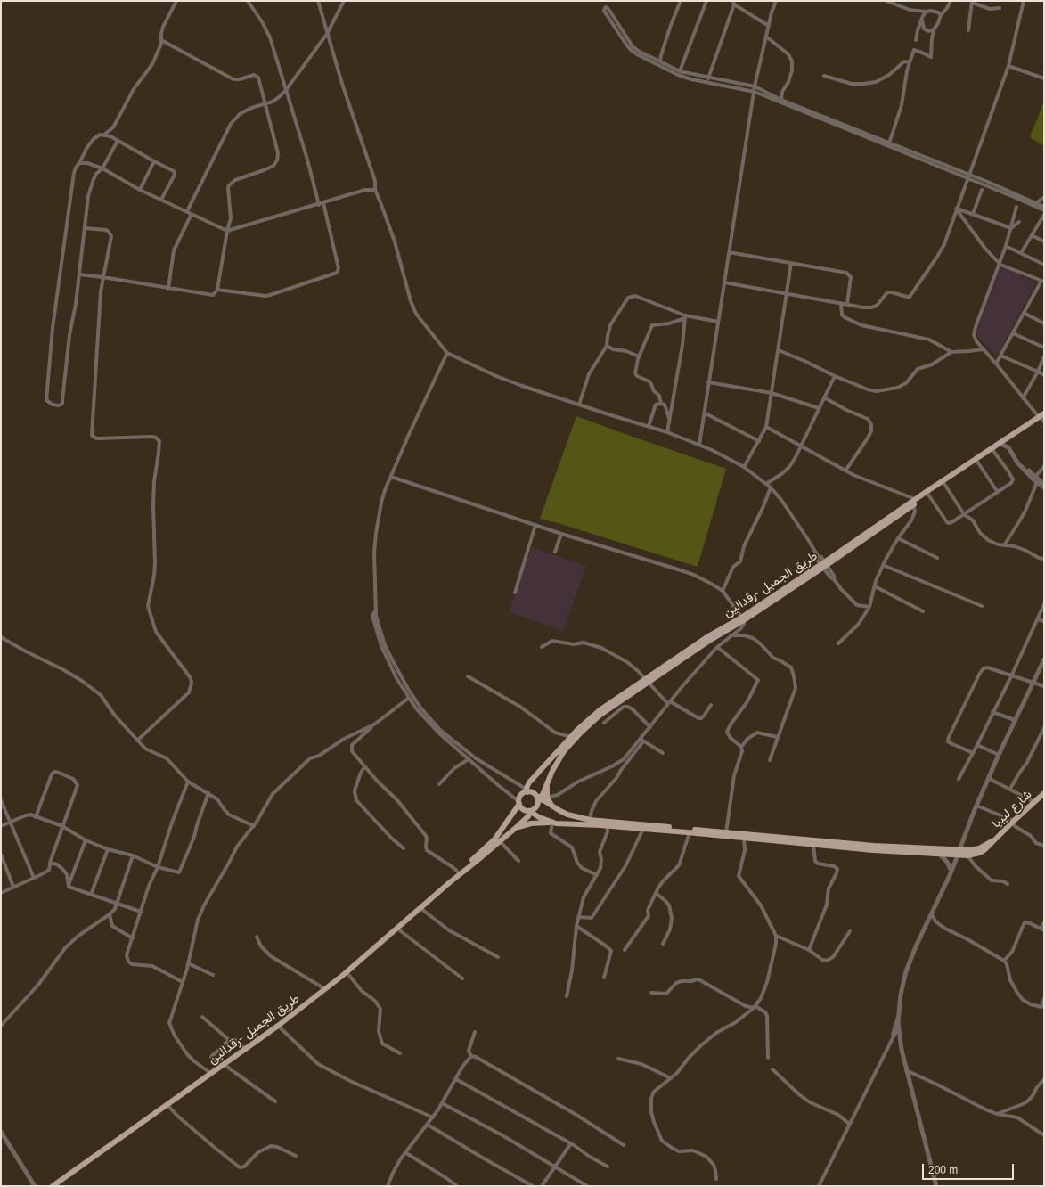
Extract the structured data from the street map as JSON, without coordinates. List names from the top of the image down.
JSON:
{
  "streets": {
    "main road": ["طريق الجميل -رقدالين", "شارع ليبيا"]
  },
  "scale_bar": "200 m"
}
